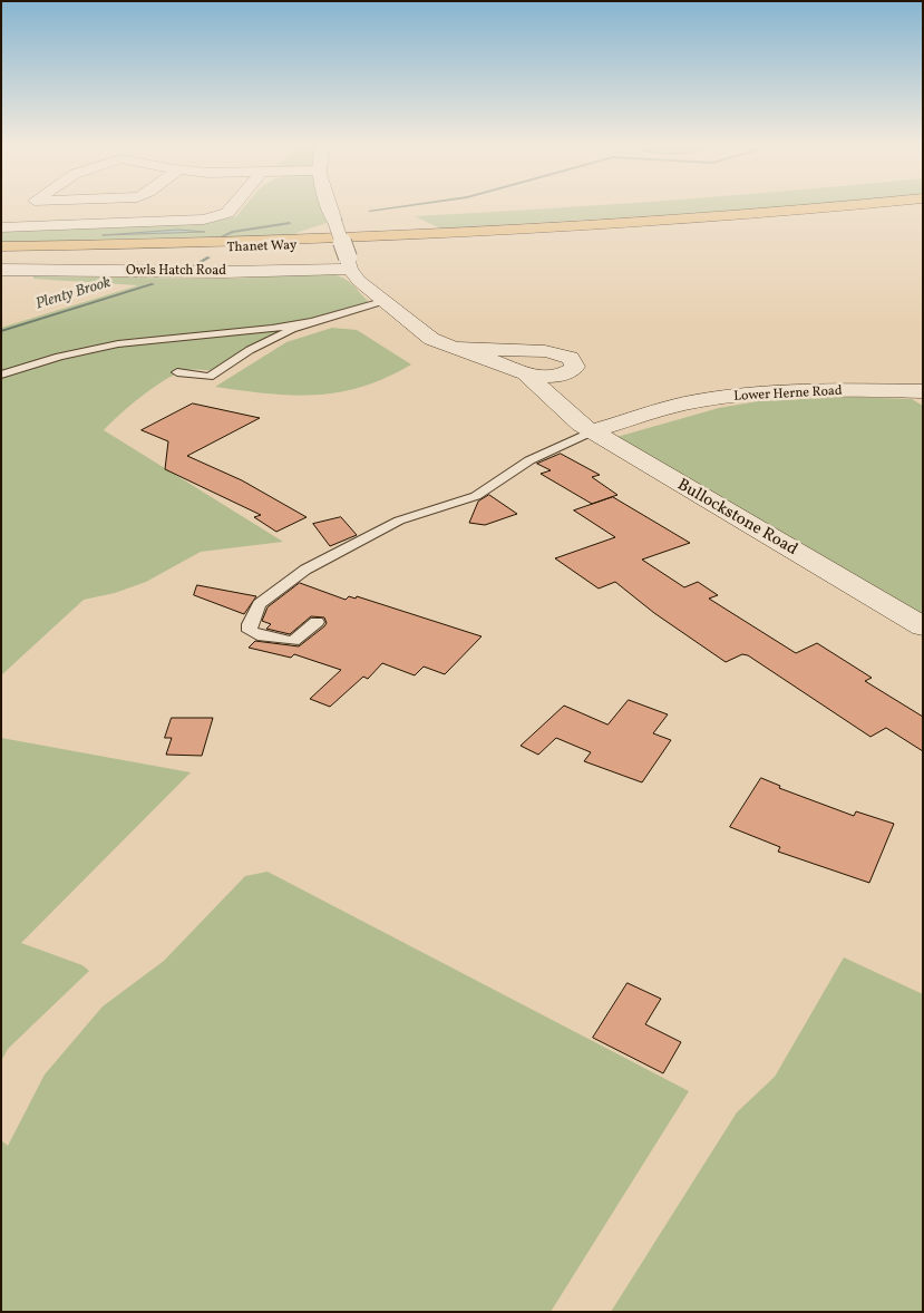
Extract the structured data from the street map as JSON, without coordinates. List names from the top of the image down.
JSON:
{
  "streets": {
    "highway": ["Thanet Way"],
    "street": ["Owls Hatch Road", "Lower Herne Road", "Bullockstone Road"]
  },
  "crossings": [
    ["Owls Hatch Road", "Bullockstone Road"],
    ["Lower Herne Road", "Bullockstone Road"]
  ],
  "water": ["Plenty Brook"]
}
